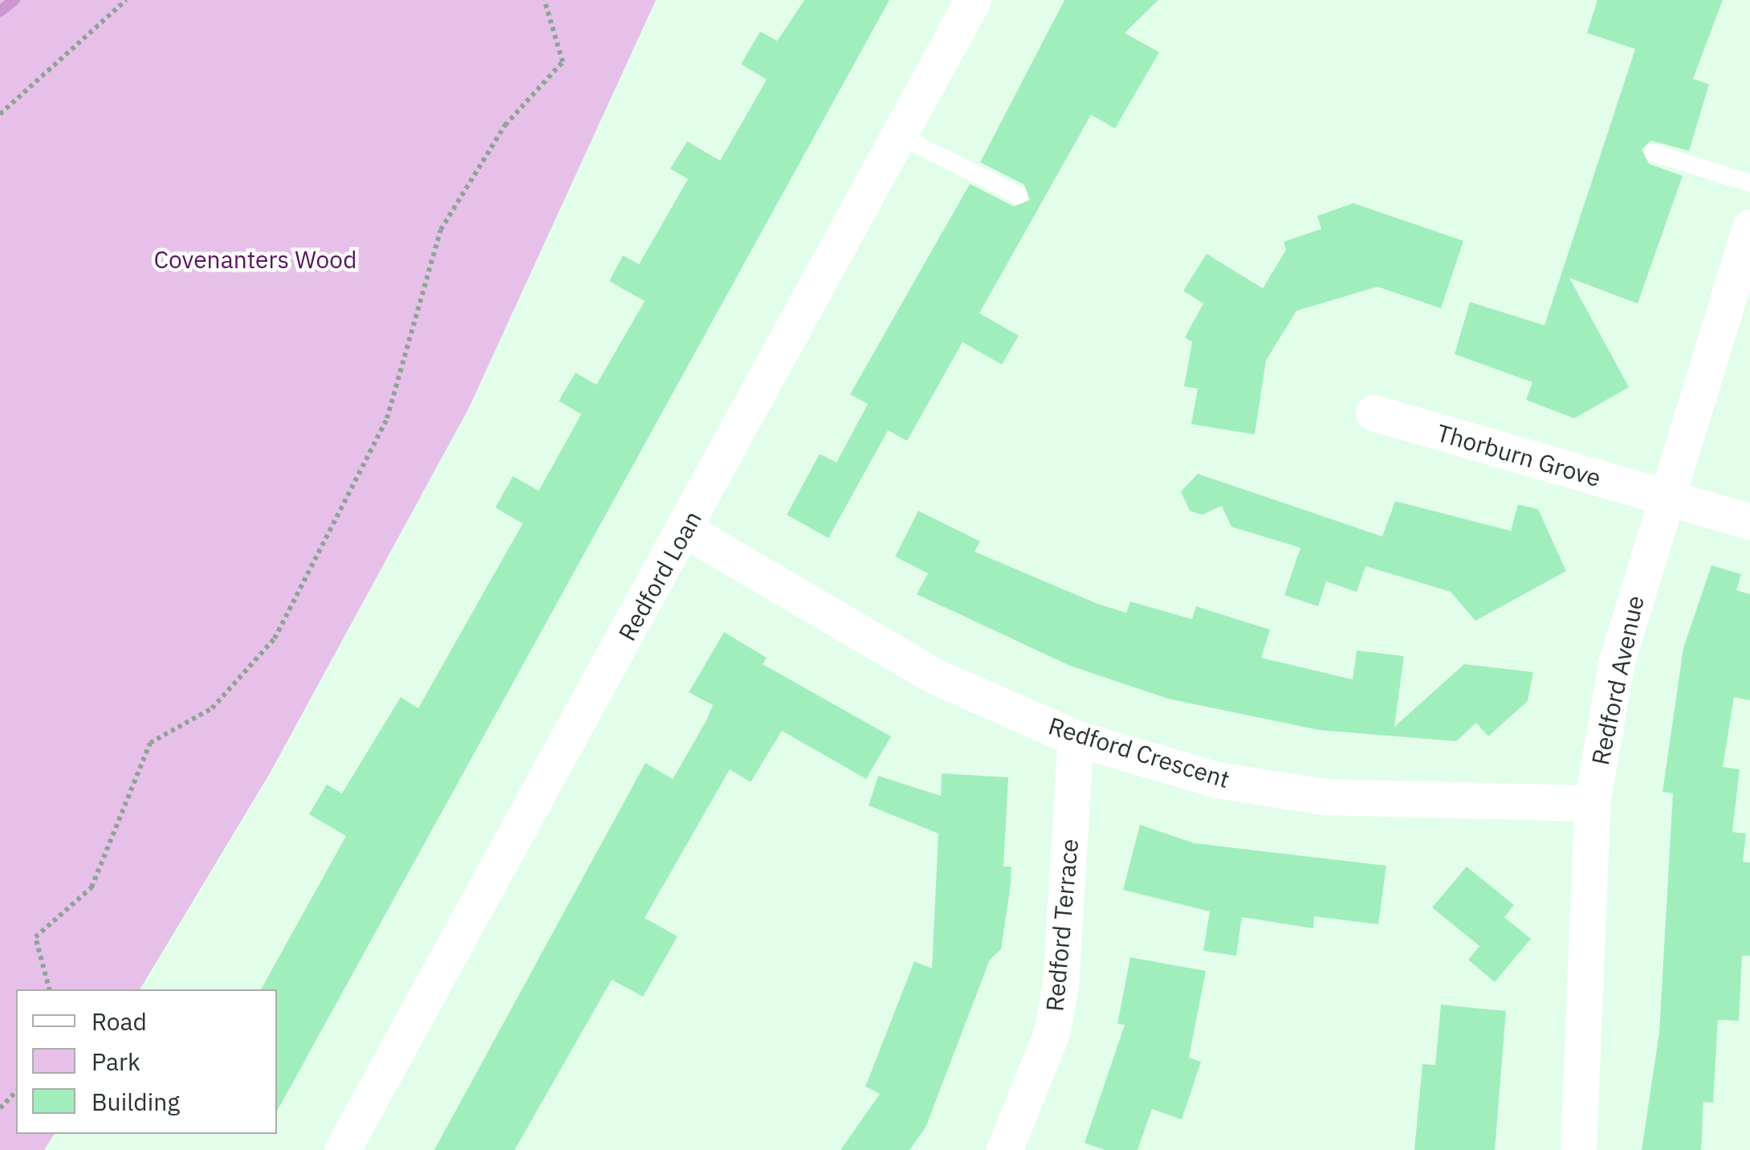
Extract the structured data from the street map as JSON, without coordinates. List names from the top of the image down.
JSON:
{
  "streets": {
    "street": [
      "Thorburn Grove",
      "Redford Loan",
      "Redford Avenue",
      "Redford Crescent",
      "Redford Terrace"
    ]
  },
  "crossings": [
    ["Thorburn Grove", "Redford Avenue"],
    ["Redford Loan", "Redford Crescent"],
    ["Redford Avenue", "Redford Crescent"],
    ["Redford Crescent", "Redford Terrace"]
  ],
  "parks": ["Covenanters Wood"],
  "legend": ["Road", "Park", "Building"]
}
